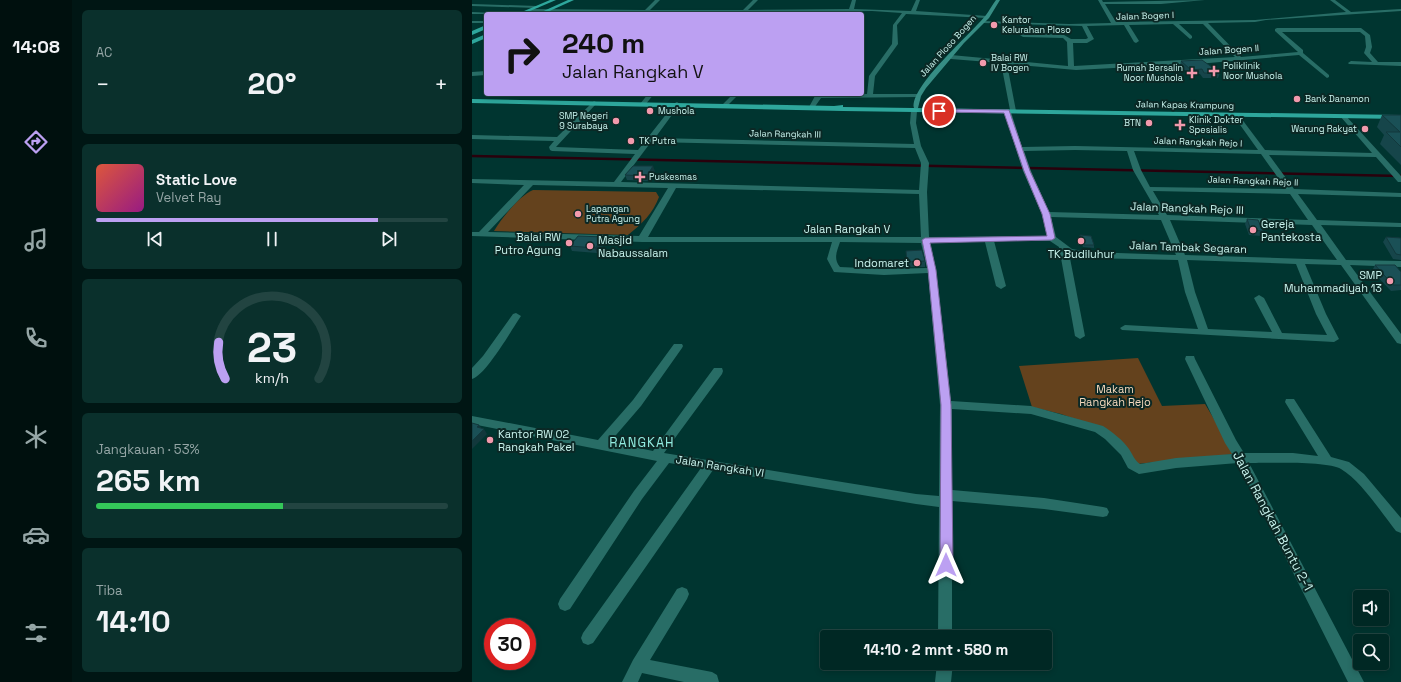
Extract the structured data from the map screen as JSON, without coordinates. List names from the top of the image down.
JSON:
{
  "streets": {
    "main road": ["Jalan Kapas Krampung"],
    "street": [
      "Jalan Bogen I",
      "Jalan Ploso Bogen",
      "Jalan Bogen II",
      "Jalan Rangkah III",
      "Jalan Rangkah Rejo I",
      "Jalan Rangkah Rejo II",
      "Jalan Rangkah Rejo III",
      "Jalan Rangkah V",
      "Jalan Tambak Segaran",
      "Jalan Rangkah VI",
      "Jalan Rangkah Buntu 2-1"
    ]
  },
  "crossings": [
    ["Jalan Bogen I", "Jalan Ploso Bogen"],
    ["Jalan Ploso Bogen", "Jalan Bogen II"],
    ["Jalan Ploso Bogen", "Jalan Kapas Krampung"],
    ["Jalan Rangkah V", "Jalan Tambak Segaran"]
  ],
  "districts": ["RANGKAH"],
  "parks": ["Makam Rangkah Rejo"],
  "places": {
    "other": [
      "Kantor Kelurahan Ploso",
      "Balai RW IV Bogen",
      "Bank Danamon",
      "Mushola",
      "SMP Negeri 9 Surabaya",
      "BTN",
      "Warung Rakyat",
      "TK Putra",
      "Lapangan Putra Agung",
      "Gereja Pantekosta",
      "TK Budiluhur",
      "Balai RW Putro Agung",
      "Masjid Nabaussalam",
      "Indomaret",
      "SMP Muhammadiyah 13",
      "Kantor RW 02 Rangkah Pakel"
    ],
    "health": [
      "Poliklinik Noor Mushola",
      "Rumah Bersalin Noor Mushola",
      "Klinik Dokter Spesialis",
      "Puskesmas"
    ]
  },
  "page": {
    "tabs": "14:08",
    "tile": [
      "AC",
      ["Jangkauan · 53%", "265 km"],
      ["Tiba", "14:10"]
    ],
    "turn": ["240 m", "Jalan Rangkah V"],
    "heat": ["−", "20°", "+"],
    "song": ["Static Love", "Velvet Ray"],
    "limit": "30",
    "trip": "14:10 · 2 mnt · 580 m",
    "gauge": ["23", "km/h"]
  }
}
